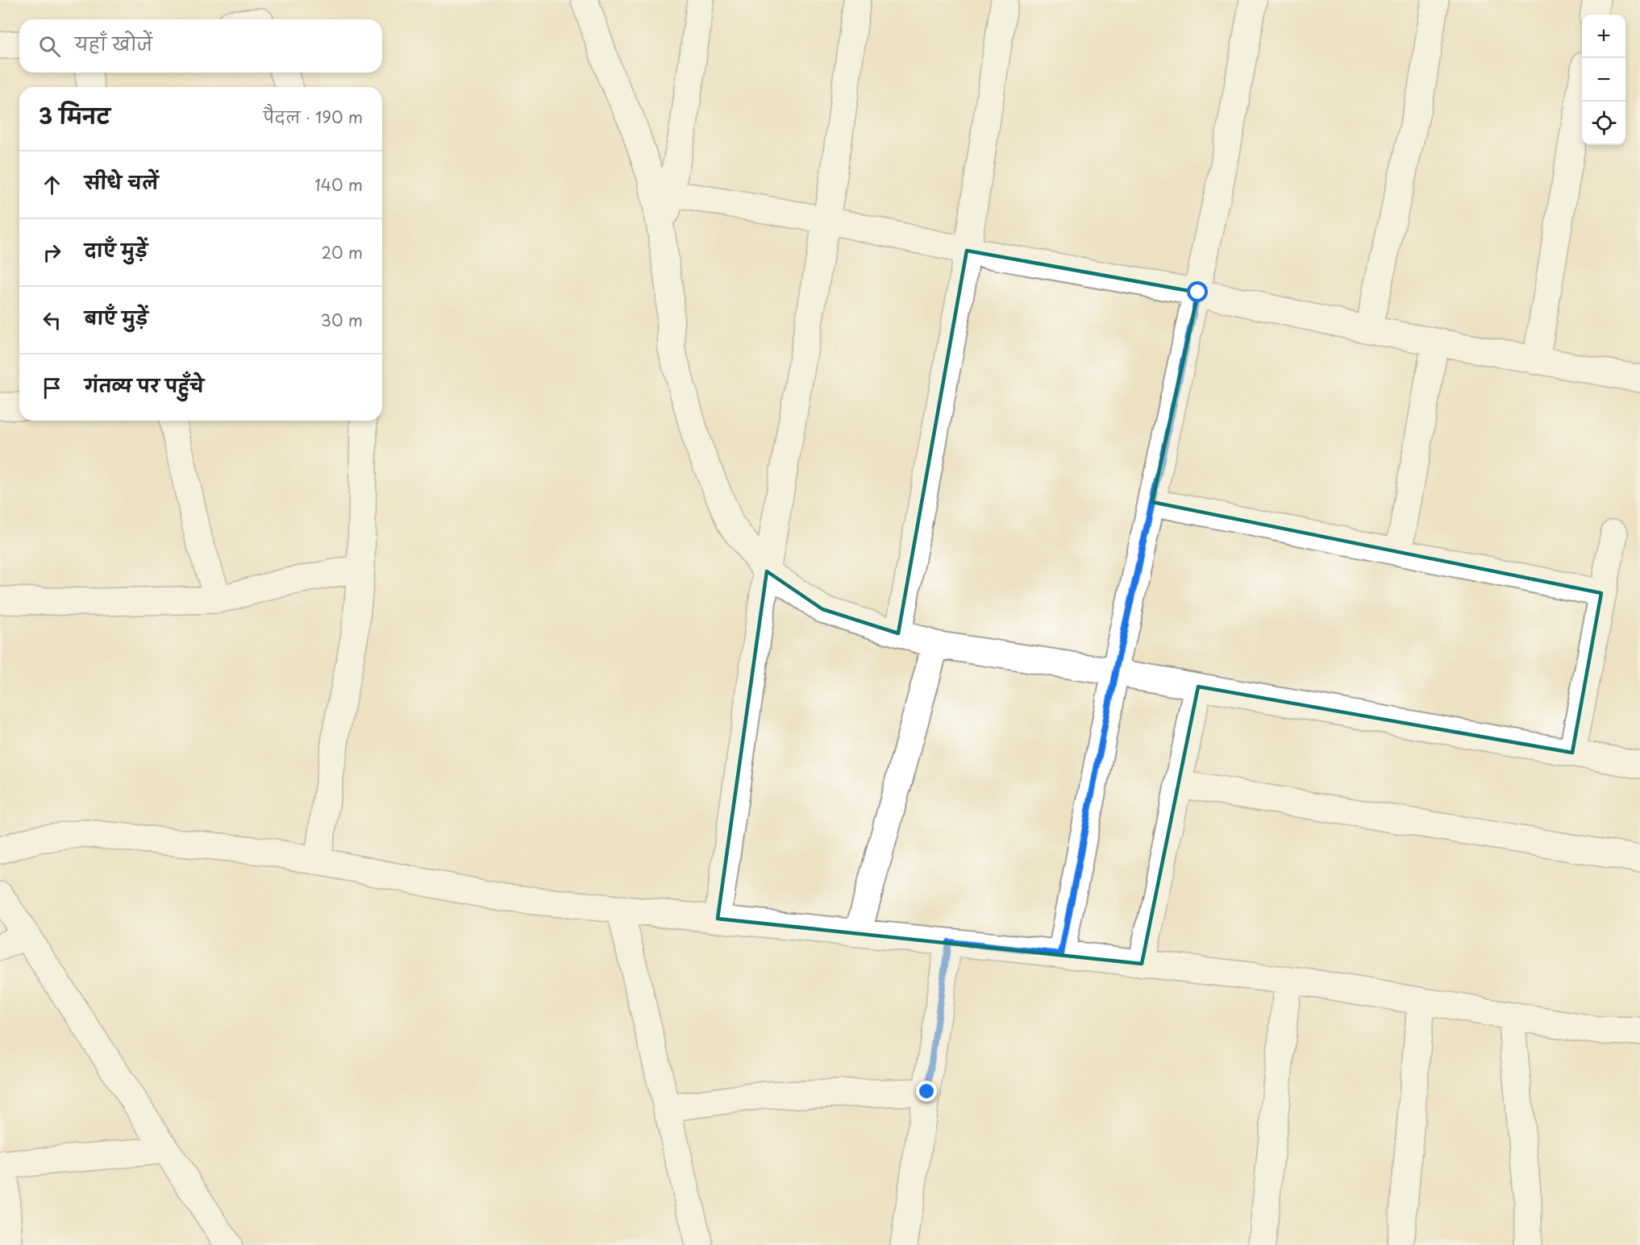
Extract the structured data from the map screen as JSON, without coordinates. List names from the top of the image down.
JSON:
{
  "page": {
    "map_buttons": ["+", "−"],
    "search": "यहाँ खोजें",
    "heading": ["3 मिनट", "पैदल · 190 m"],
    "list": [
      ["सीधे चलें", "140 m"],
      ["दाएँ मुड़ें", "20 m"],
      ["बाएँ मुड़ें", "30 m"],
      "गंतव्य पर पहुँचे"
    ]
  }
}
